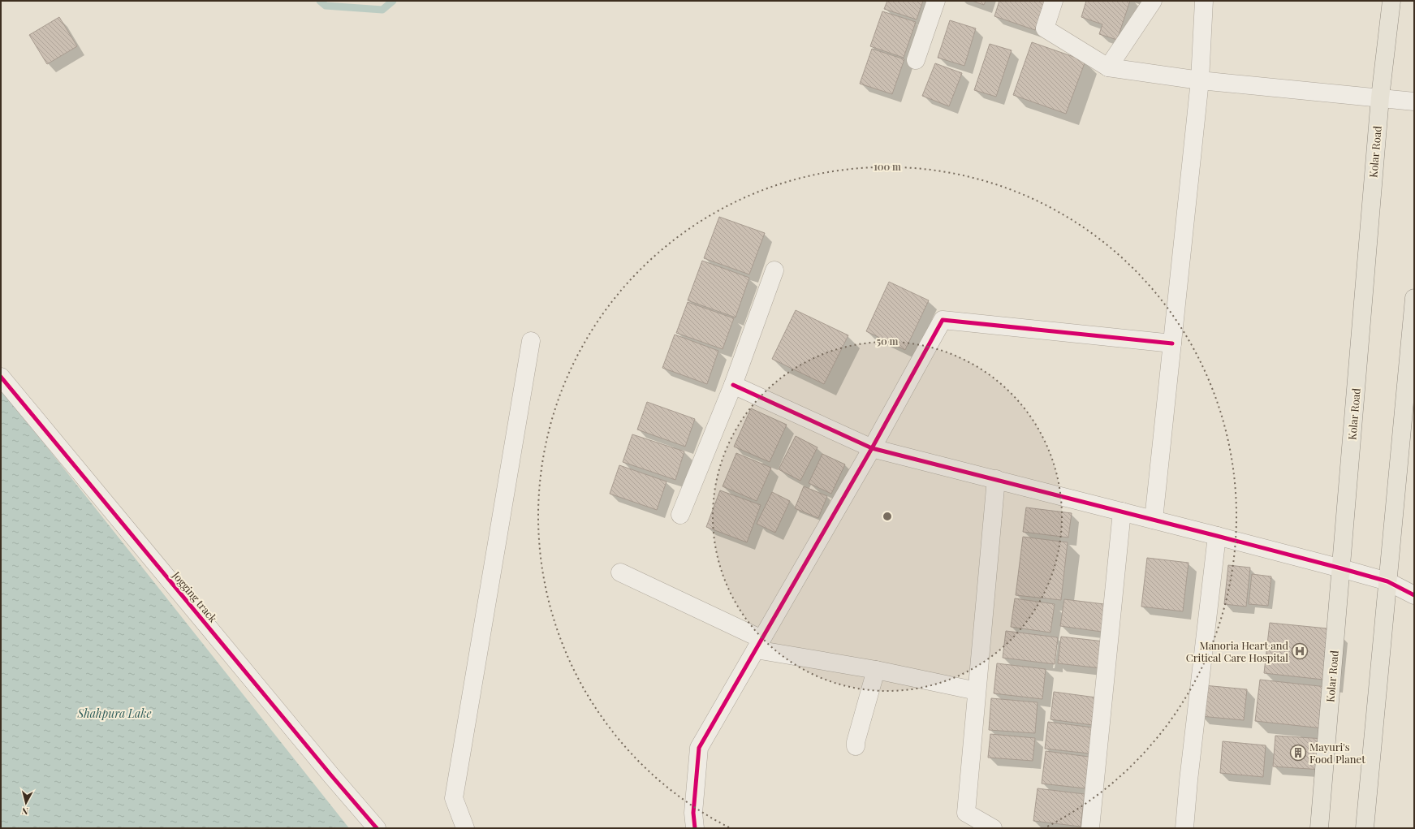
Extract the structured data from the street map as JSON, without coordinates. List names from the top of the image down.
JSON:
{
  "streets": {
    "main road": ["Kolar Road"],
    "street": ["Jogging track"]
  },
  "water": ["Shahpura Lake"],
  "places": {
    "hospital": ["Manoria Heart and Critical Care Hospital"],
    "building": ["Mayuri's Food Planet"]
  },
  "north": "bottom",
  "rings": ["100 m", "50 m"]
}
